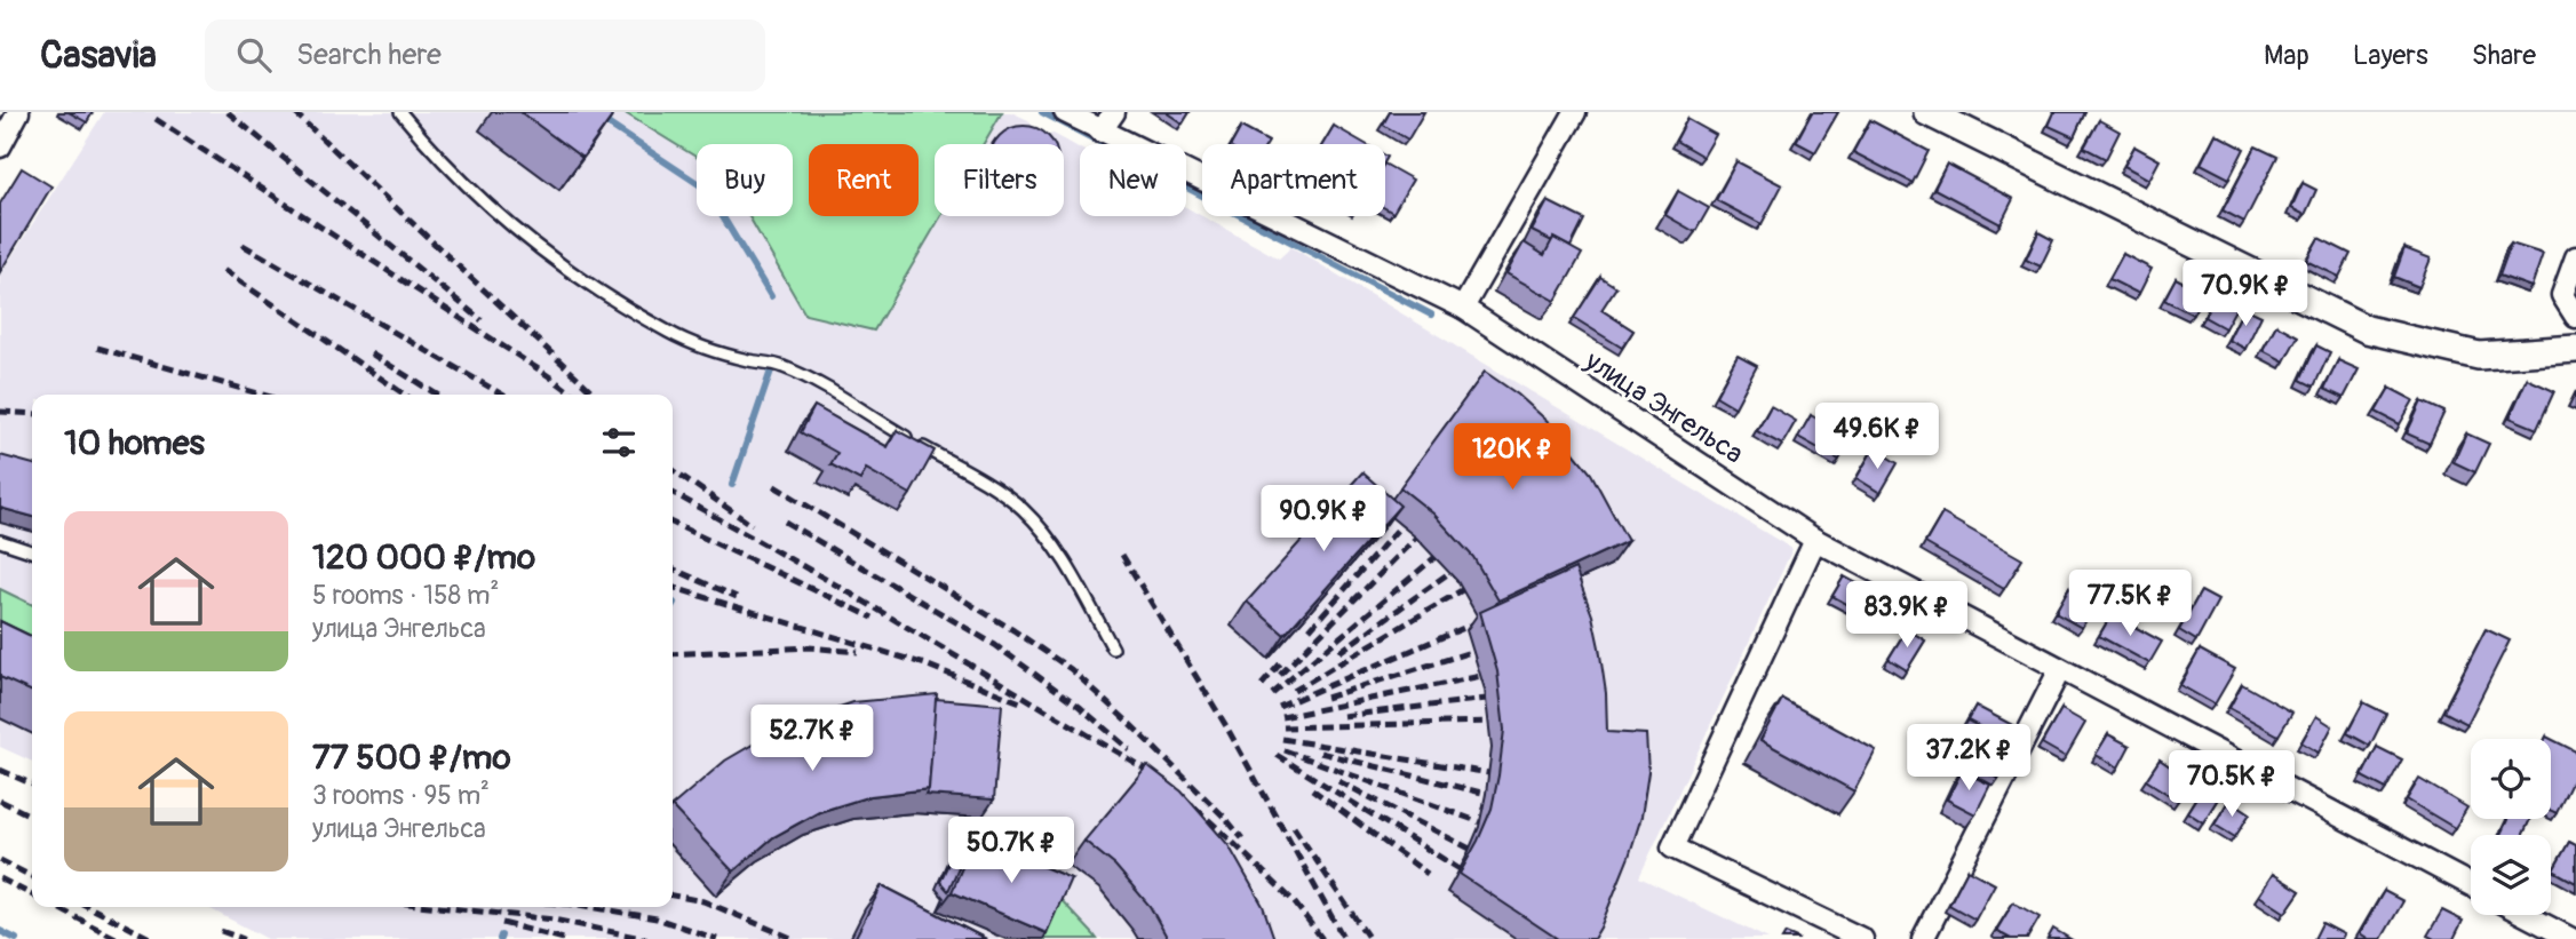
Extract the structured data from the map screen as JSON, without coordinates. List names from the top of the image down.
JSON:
{
  "streets": {
    "street": ["улица Энгельса"]
  },
  "page": {
    "header": "Casavia",
    "search": "Search here",
    "nav": ["Map", "Layers", "Share"],
    "chip": [
      "Buy",
      "Rent",
      "Filters",
      "New",
      "Apartment"
    ],
    "price": [
      "70.9K ₽",
      "49.6K ₽",
      "120K ₽",
      "90.9K ₽",
      "77.5K ₽",
      "83.9K ₽",
      "52.7K ₽",
      "37.2K ₽",
      "70.5K ₽",
      "50.7K ₽"
    ],
    "heading": "10 homes",
    "list": [
      {
        "name": "120 000 ₽/mo",
        "note": "5 rooms · 158 m² · улица Энгельса"
      },
      {
        "name": "77 500 ₽/mo",
        "note": "3 rooms · 95 m² · улица Энгельса"
      }
    ]
  }
}
